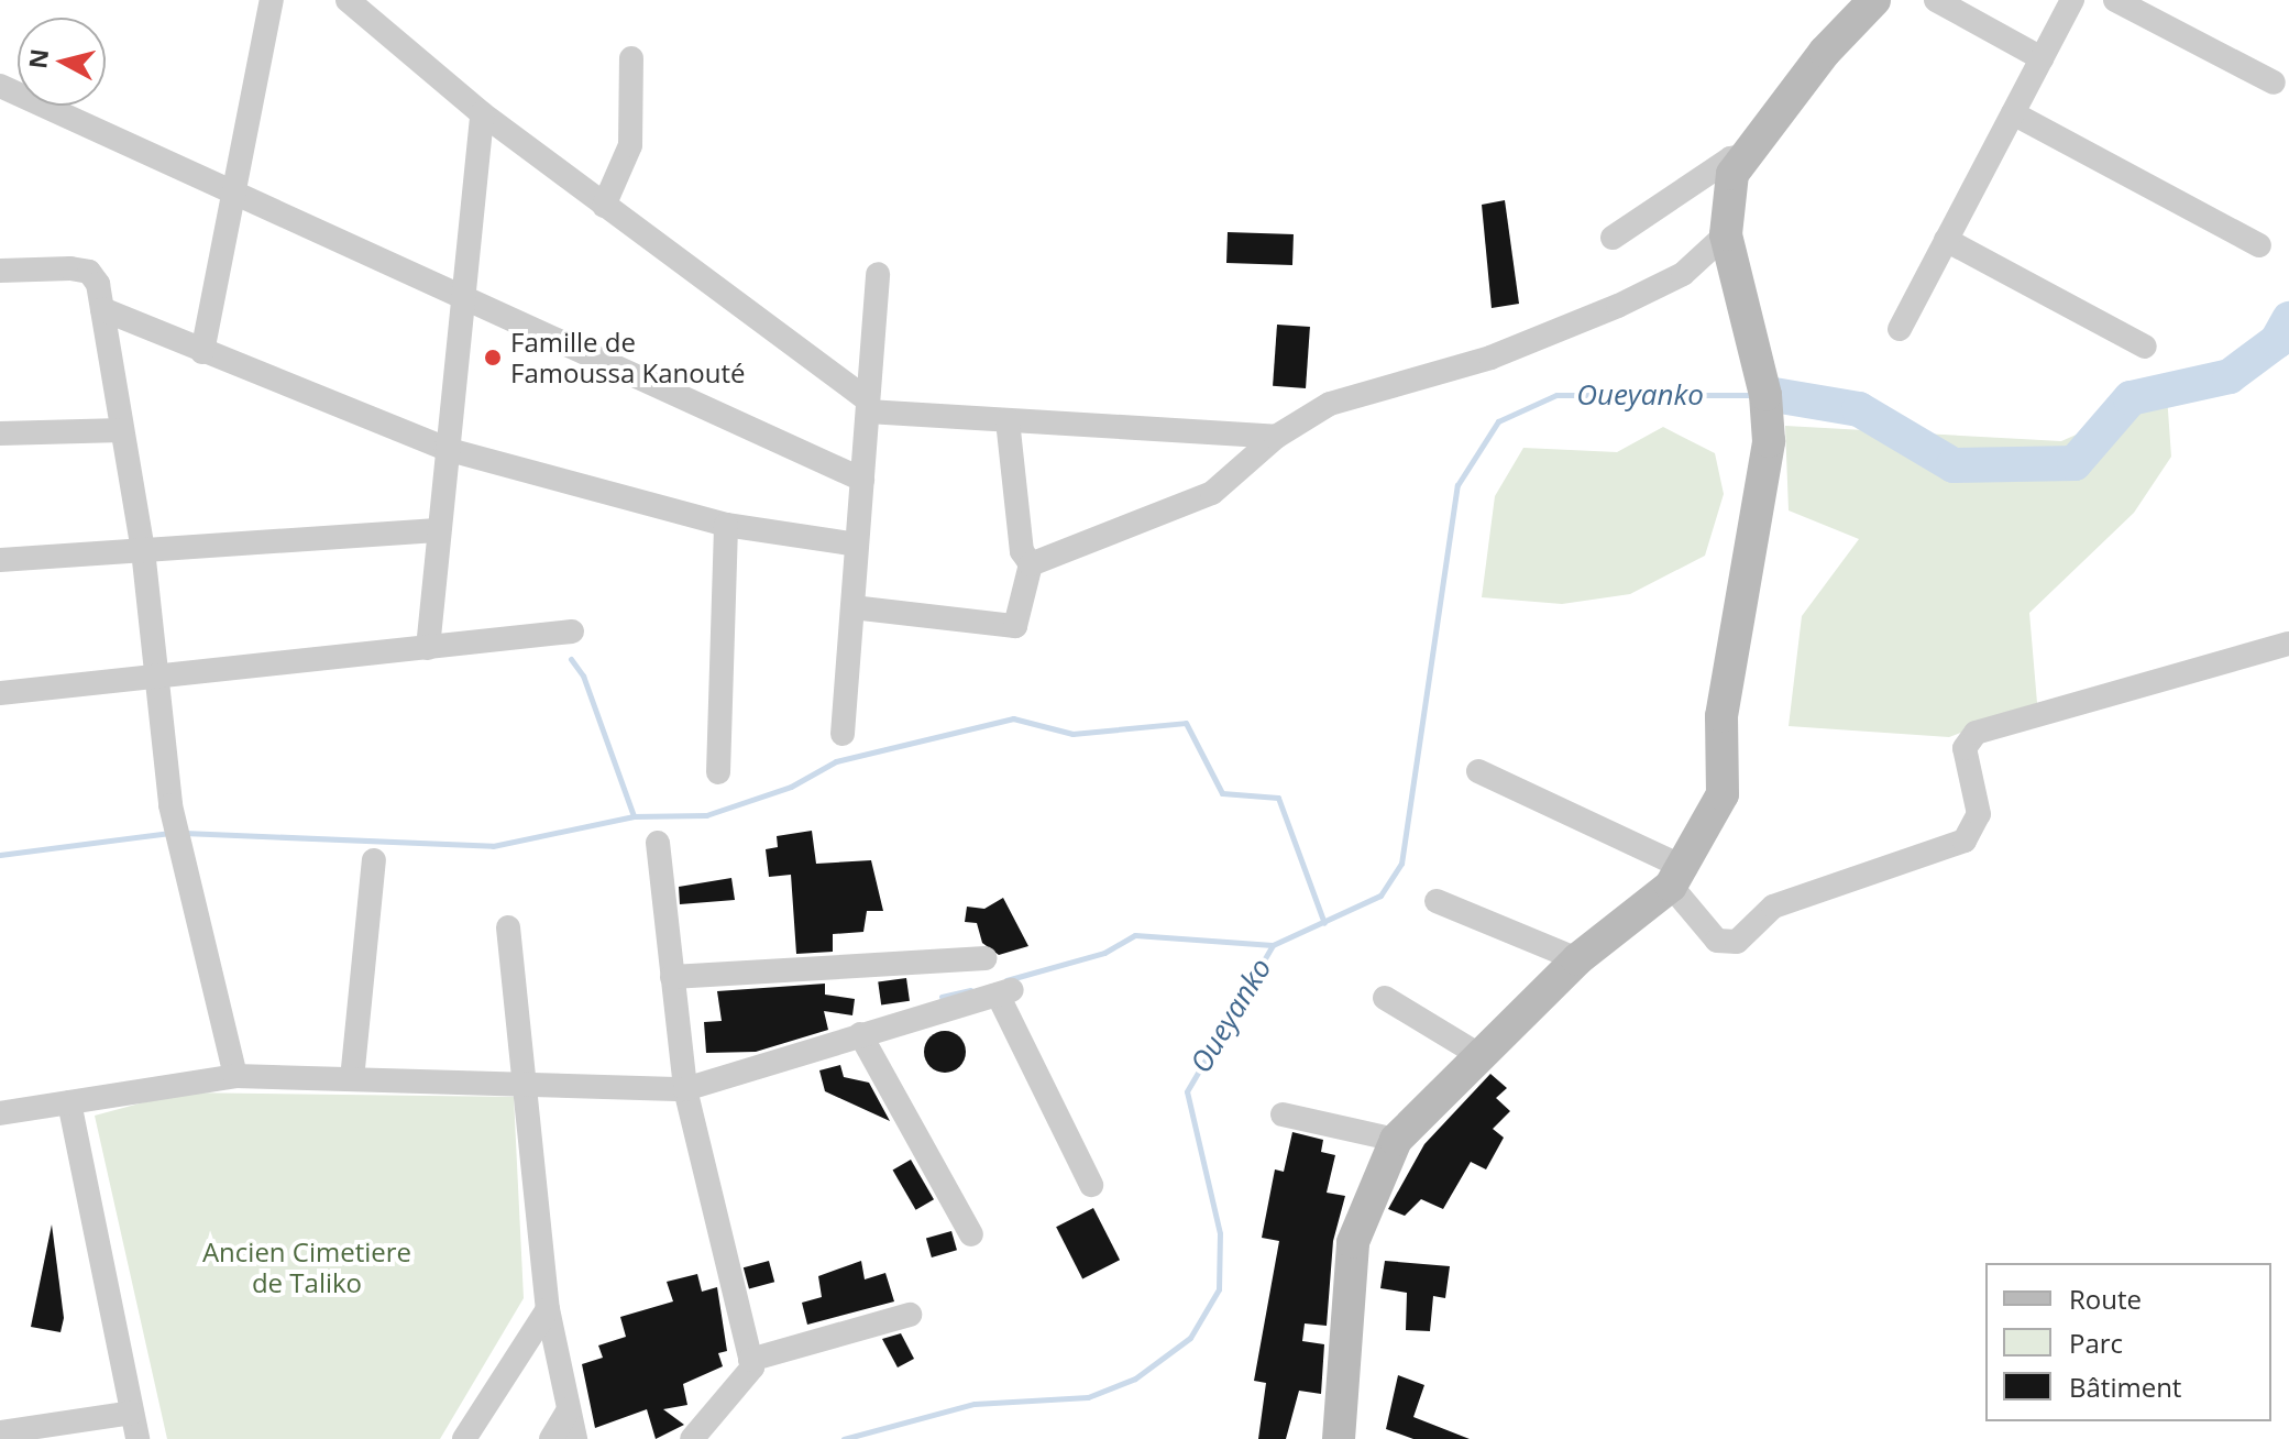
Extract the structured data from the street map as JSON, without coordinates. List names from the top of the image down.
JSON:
{
  "water": ["Oueyanko"],
  "parks": ["Ancien Cimetiere de Taliko"],
  "places": ["Famille de Famoussa Kanouté"],
  "legend": ["Route", "Parc", "Bâtiment"],
  "north": "left"
}
